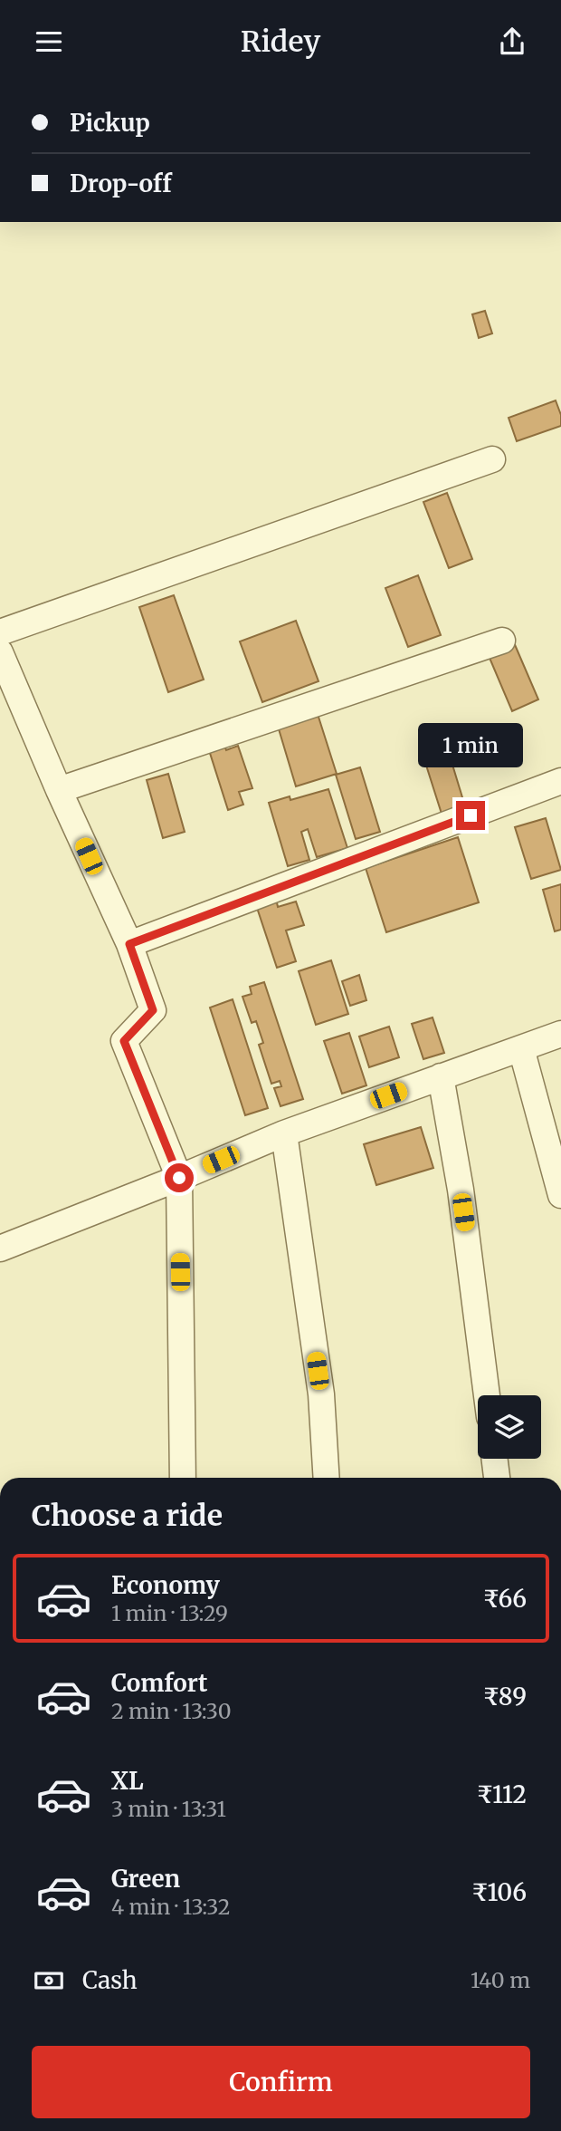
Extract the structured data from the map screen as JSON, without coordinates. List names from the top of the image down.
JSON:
{
  "page": {
    "header": "Ridey",
    "banner": ["Pickup", "Drop-off"],
    "bubble": "1 min",
    "heading": "Choose a ride",
    "list": [
      {
        "name": "Economy",
        "note": "1 min · 13:29",
        "value": "₹66"
      },
      {
        "name": "Comfort",
        "note": "2 min · 13:30",
        "value": "₹89"
      },
      {
        "name": "XL",
        "note": "3 min · 13:31",
        "value": "₹112"
      },
      {
        "name": "Green",
        "note": "4 min · 13:32",
        "value": "₹106"
      }
    ],
    "pay": ["Cash", "140 m"],
    "buttons": "Confirm"
  }
}
